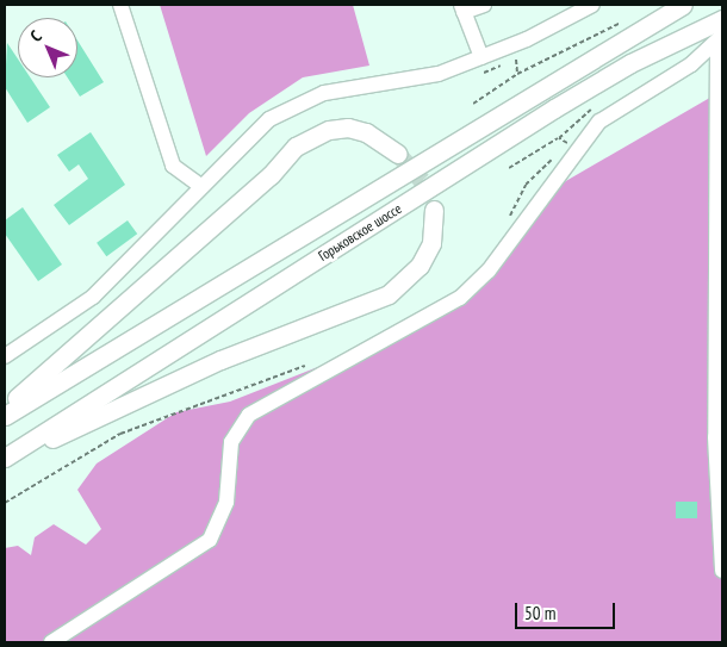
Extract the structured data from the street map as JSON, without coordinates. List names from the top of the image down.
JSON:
{
  "streets": {
    "main road": ["Горьковское шоссе"]
  },
  "scale_bar": "50 m",
  "north": "top left"
}
